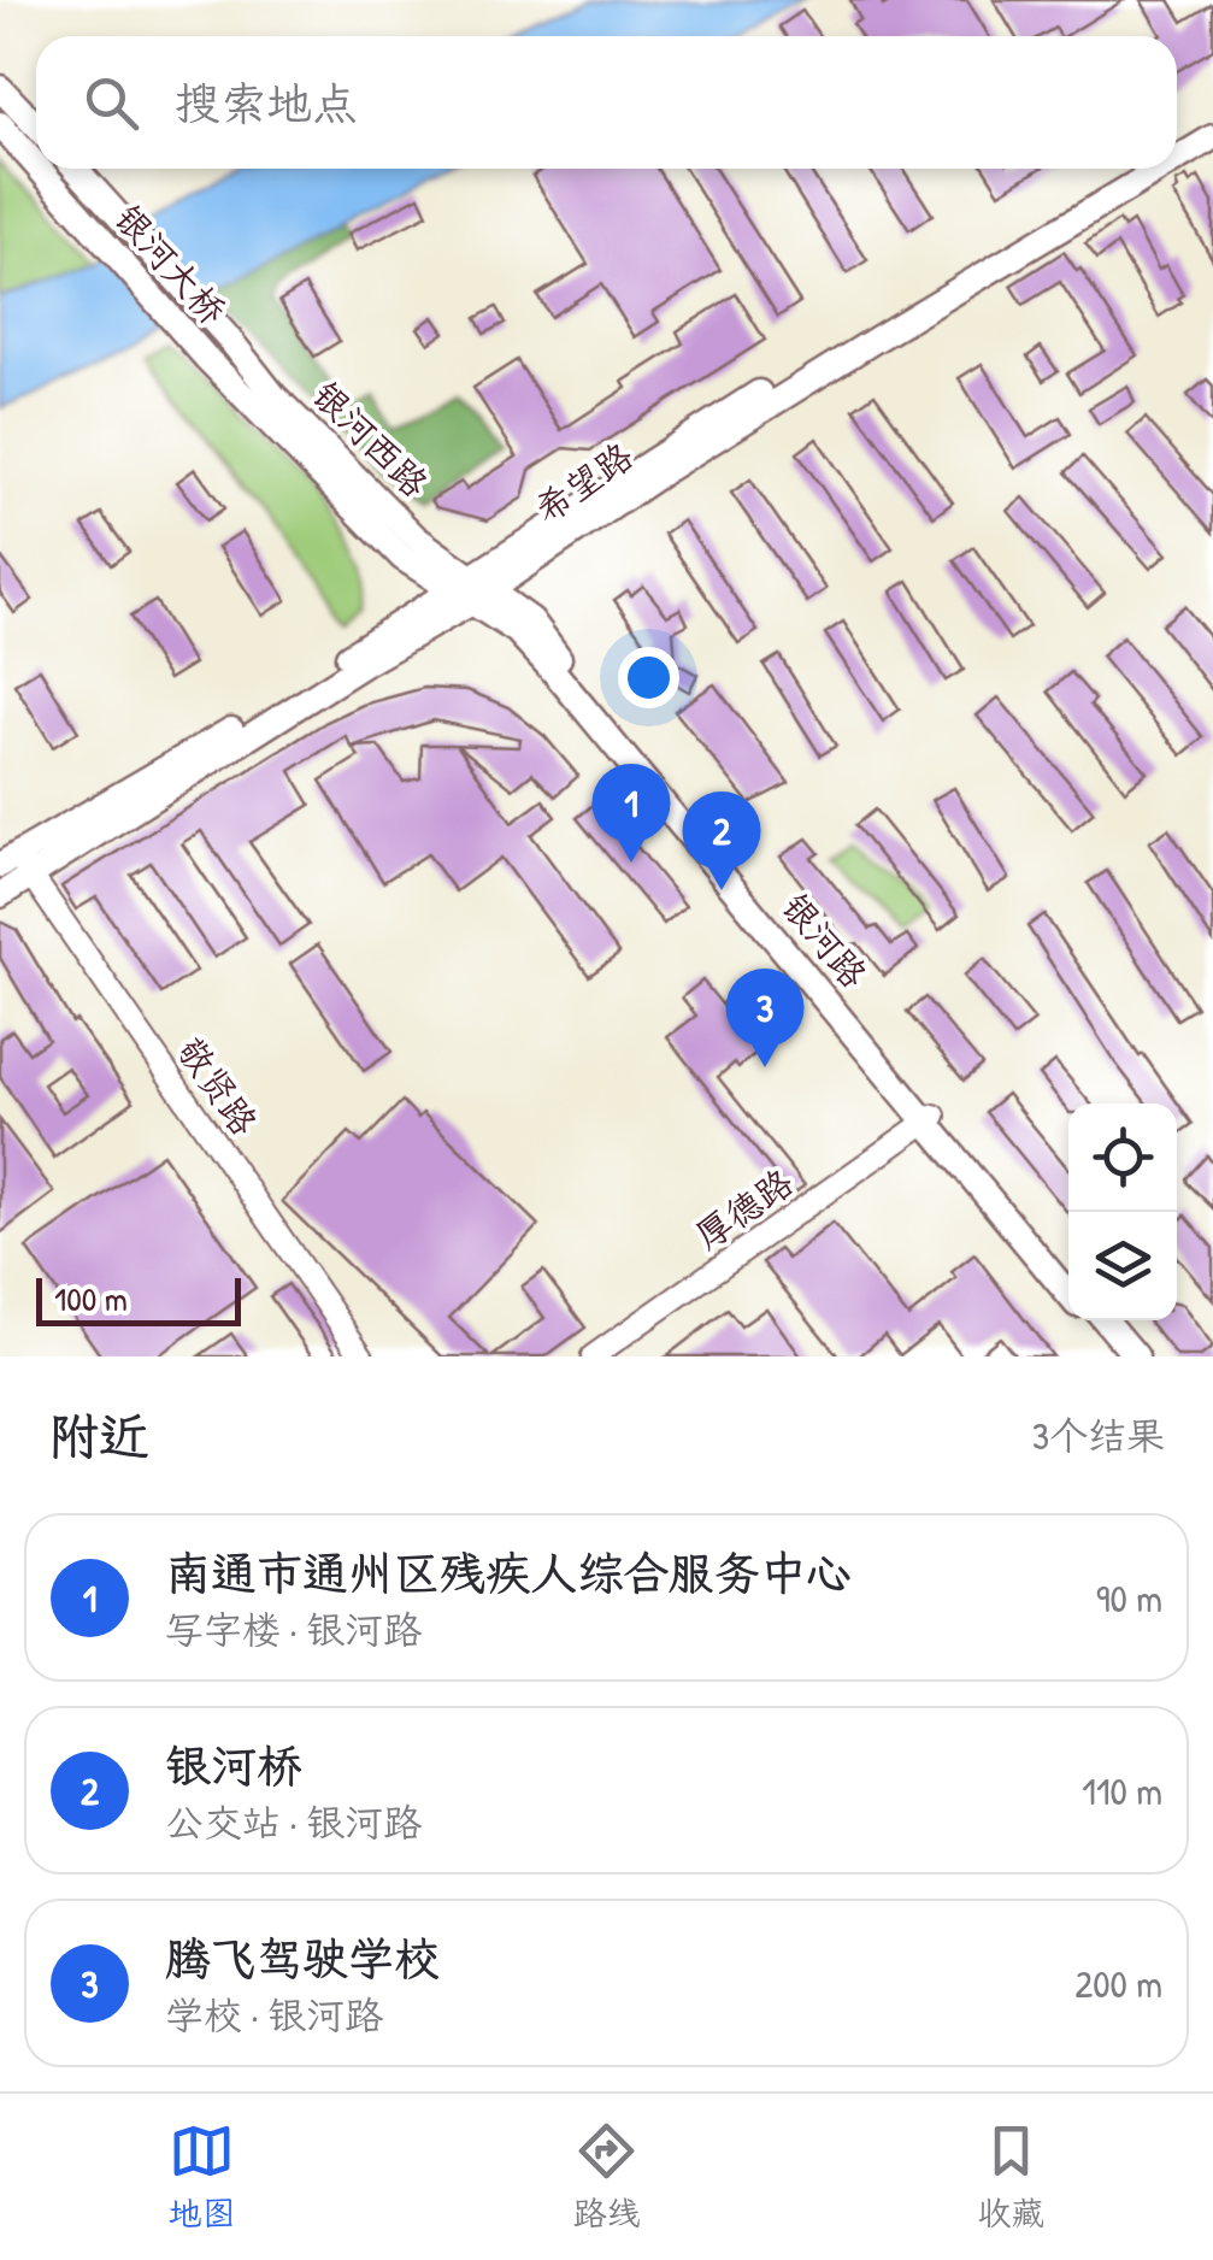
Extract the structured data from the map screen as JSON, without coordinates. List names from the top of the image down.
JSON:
{
  "streets": {
    "main road": [
      "银河大桥",
      "银河西路",
      "希望路",
      "银河路"
    ],
    "street": ["敬贤路", "厚德路"]
  },
  "crossings": [
    ["银河大桥", "银河西路"],
    ["银河西路", "希望路"],
    ["银河西路", "银河路"],
    ["希望路", "银河路"],
    ["希望路", "敬贤路"],
    ["银河路", "厚德路"]
  ],
  "scale_bar": "100 m",
  "page": {
    "search": "搜索地点",
    "pins": ["1", "2", "3"],
    "scale": "100 m",
    "heading": ["附近", "3个结果"],
    "list": [
      {
        "mark": "1",
        "name": "南通市通州区残疾人综合服务中心",
        "note": "写字楼 · 银河路",
        "value": "90 m"
      },
      {
        "mark": "2",
        "name": "银河桥",
        "note": "公交站 · 银河路",
        "value": "110 m"
      },
      {
        "mark": "3",
        "name": "腾飞驾驶学校",
        "note": "学校 · 银河路",
        "value": "200 m"
      }
    ],
    "nav": ["地图", "路线", "收藏"]
  }
}
